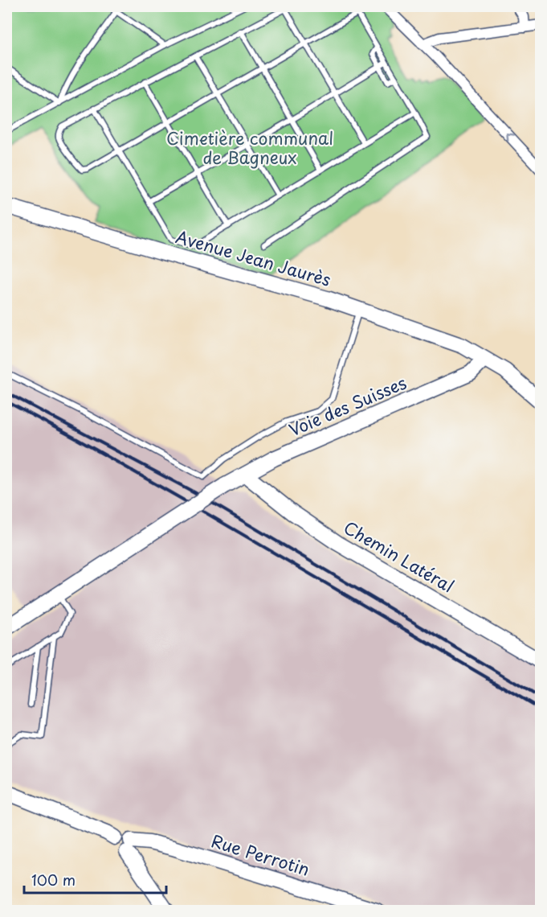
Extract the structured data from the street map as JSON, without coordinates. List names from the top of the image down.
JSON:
{
  "streets": {
    "street": [
      "Avenue Jean Jaurès",
      "Voie des Suisses",
      "Chemin Latéral",
      "Rue Perrotin"
    ]
  },
  "crossings": [
    ["Avenue Jean Jaurès", "Voie des Suisses"],
    ["Voie des Suisses", "Chemin Latéral"]
  ],
  "parks": ["Cimetière communal de Bagneux"],
  "scale_bar": "100 m"
}
